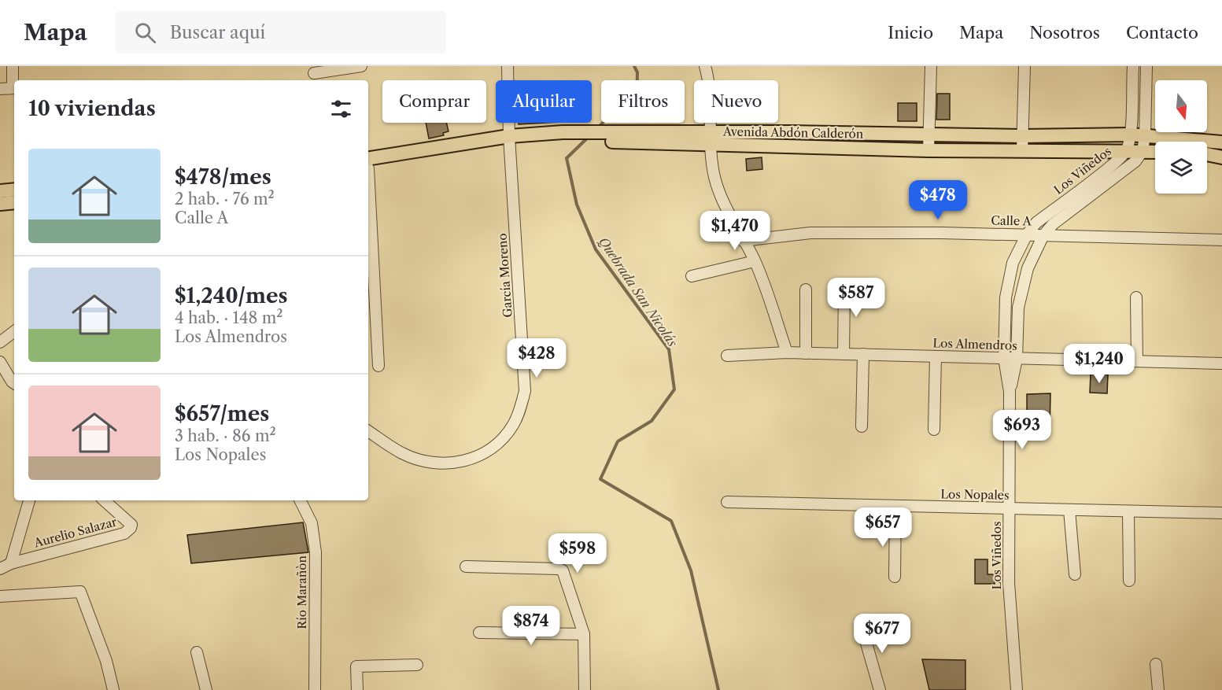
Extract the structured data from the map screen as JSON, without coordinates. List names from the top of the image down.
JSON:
{
  "streets": {
    "main road": ["Avenida Abdón Calderón"],
    "street": [
      "Los Viñedos",
      "Calle A",
      "García Moreno",
      "Los Almendros",
      "Los Nopales",
      "Aurelio Salazar",
      "Río Marañòn"
    ]
  },
  "crossings": [
    ["Avenida Abdón Calderón", "Los Viñedos"],
    ["Avenida Abdón Calderón", "García Moreno"],
    ["Los Viñedos", "Calle A"],
    ["Los Viñedos", "Los Almendros"],
    ["Los Viñedos", "Los Nopales"]
  ],
  "water": ["Quebrada San Nicolás"],
  "north": "bottom",
  "page": {
    "header": "Mapa",
    "search": "Buscar aquí",
    "nav": [
      "Inicio",
      "Mapa",
      "Nosotros",
      "Contacto"
    ],
    "chip": [
      "Comprar",
      "Alquilar",
      "Filtros",
      "Nuevo"
    ],
    "heading": "10 viviendas",
    "list": [
      {
        "name": "$478/mes",
        "note": "2 hab. · 76 m² · Calle A"
      },
      {
        "name": "$1,240/mes",
        "note": "4 hab. · 148 m² · Los Almendros"
      },
      {
        "name": "$657/mes",
        "note": "3 hab. · 86 m² · Los Nopales"
      }
    ],
    "price": [
      "$478",
      "$1,470",
      "$587",
      "$428",
      "$1,240",
      "$693",
      "$657",
      "$598",
      "$874",
      "$677"
    ]
  }
}
